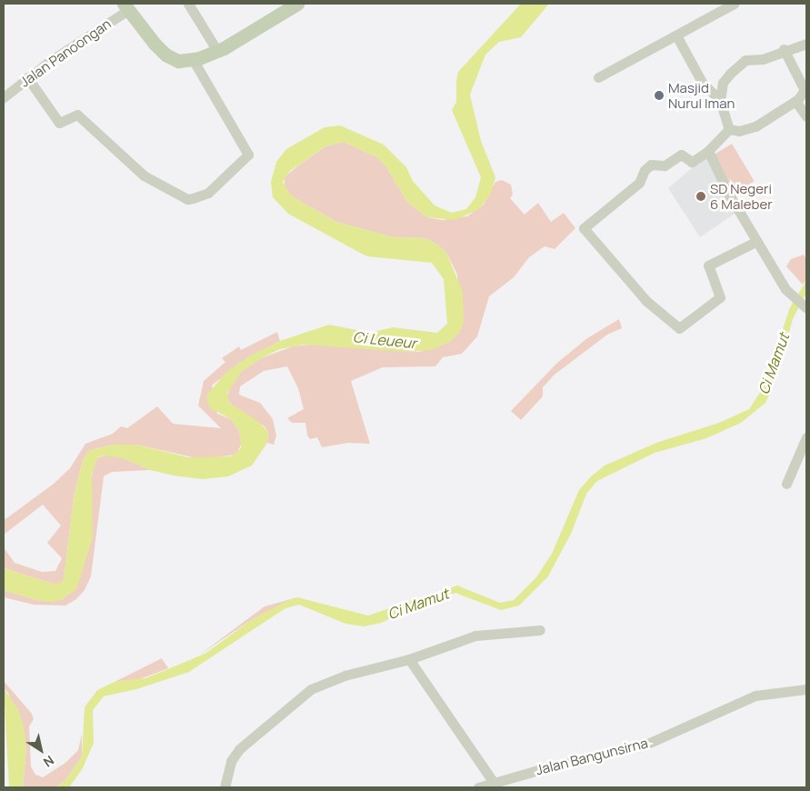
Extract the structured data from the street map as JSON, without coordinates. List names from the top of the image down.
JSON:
{
  "streets": {
    "street": ["Jalan Panoongan", "Jalan Bangunsirna"]
  },
  "water": ["Ci Leueur", "Ci Mamut"],
  "places": ["Masjid Nurul Iman", "SD Negeri 6 Maleber"],
  "north": "bottom right"
}
